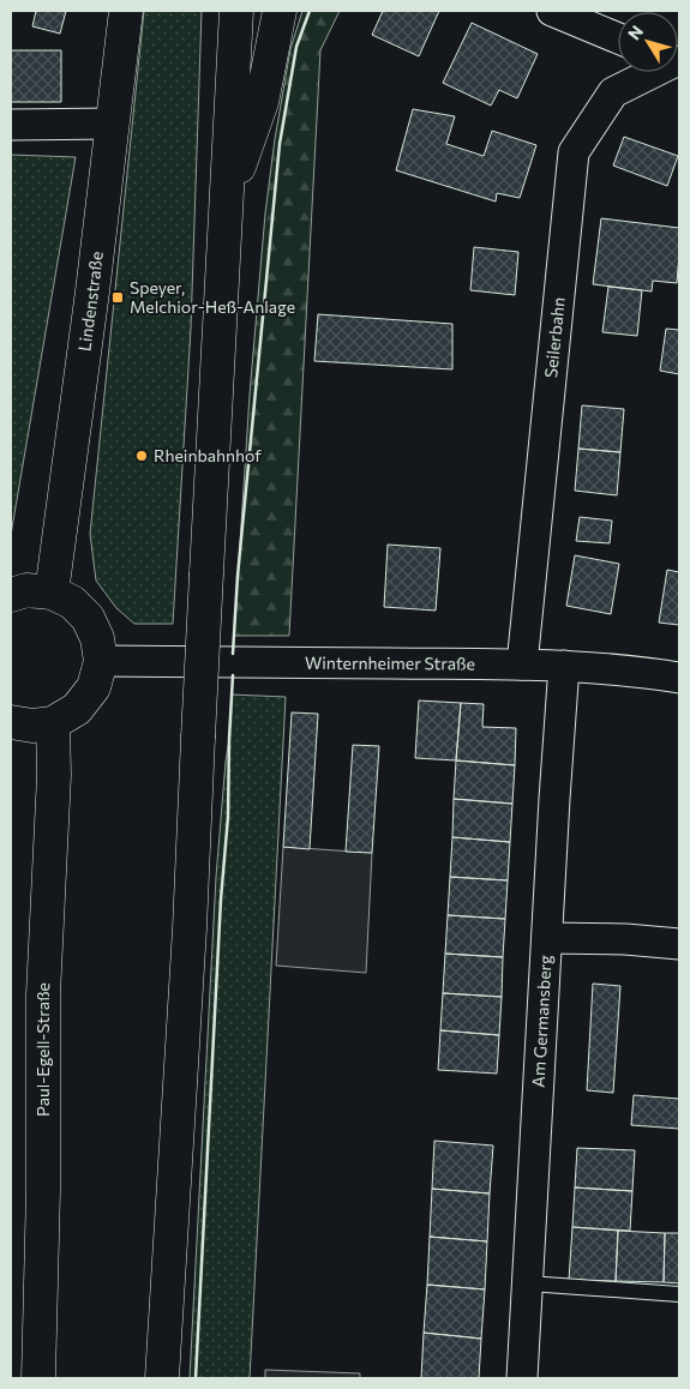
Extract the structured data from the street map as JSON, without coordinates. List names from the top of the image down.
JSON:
{
  "streets": {
    "main road": ["Lindenstraße", "Paul-Egell-Straße"],
    "street": ["Seilerbahn", "Winternheimer Straße", "Am Germansberg"]
  },
  "crossings": [
    ["Seilerbahn", "Winternheimer Straße"],
    ["Winternheimer Straße", "Am Germansberg"]
  ],
  "places": {
    "transit": ["Speyer, Melchior-Heß-Anlage"],
    "other": ["Rheinbahnhof"]
  },
  "north": "top left"
}
